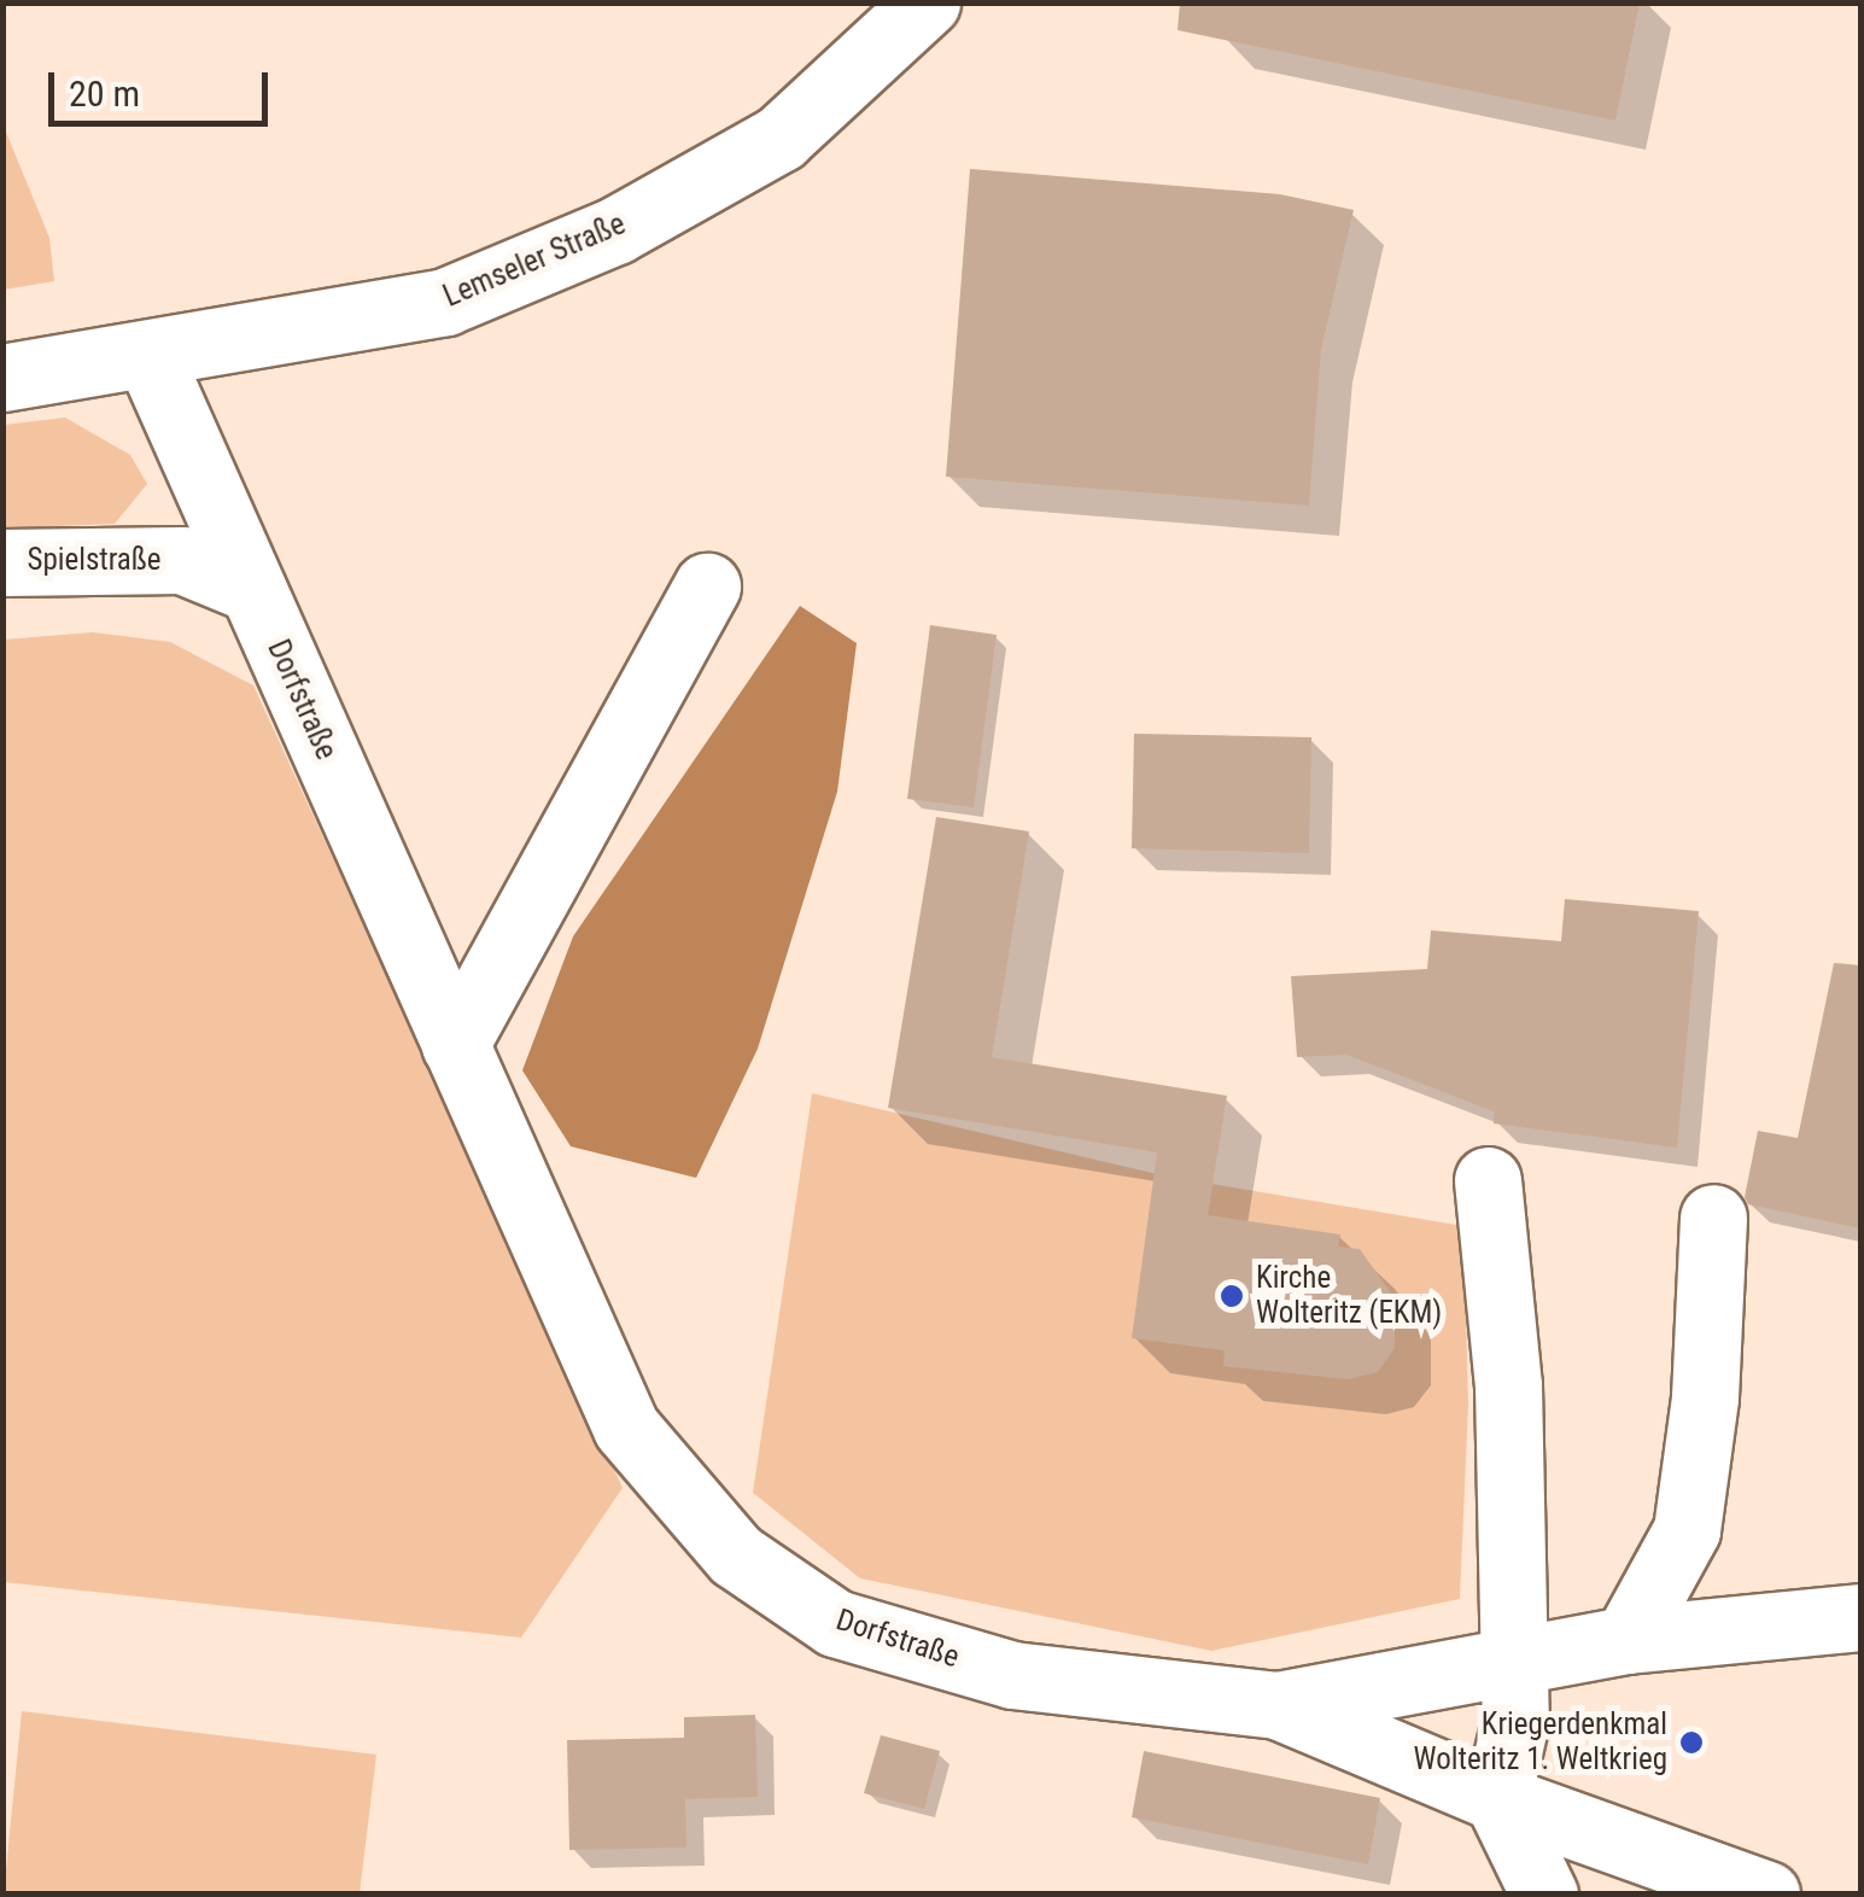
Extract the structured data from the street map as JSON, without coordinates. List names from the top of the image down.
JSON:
{
  "streets": {
    "street": ["Lemseler Straße", "Spielstraße", "Dorfstraße"]
  },
  "crossings": [
    ["Lemseler Straße", "Dorfstraße"],
    ["Spielstraße", "Dorfstraße"]
  ],
  "places": ["Kirche Wolteritz (EKM)", "Kriegerdenkmal Wolteritz 1. Weltkrieg"],
  "scale_bar": "20 m"
}
